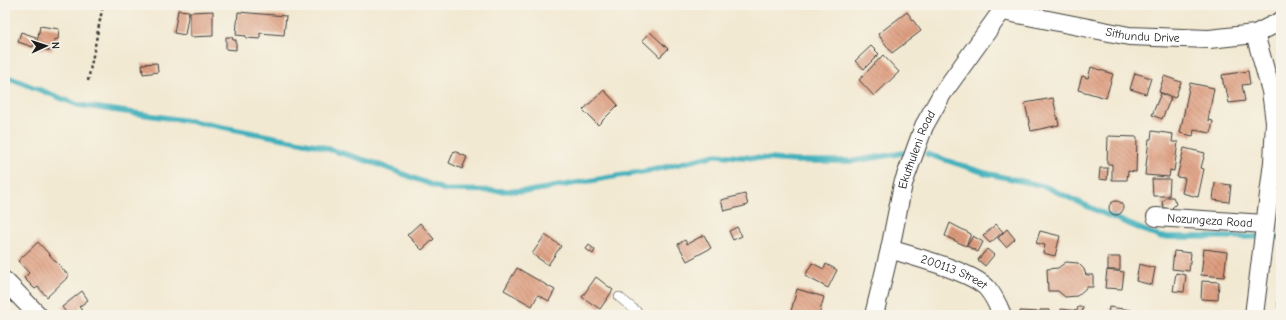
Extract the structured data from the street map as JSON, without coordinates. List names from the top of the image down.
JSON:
{
  "streets": {
    "street": [
      "Sithundu Drive",
      "Ekuthuleni Road",
      "Nozungeza Road",
      "200113 Street"
    ]
  },
  "crossings": [
    ["Sithundu Drive", "Ekuthuleni Road"],
    ["Sithundu Drive", "Nozungeza Road"],
    ["Ekuthuleni Road", "200113 Street"]
  ],
  "north": "right"
}
